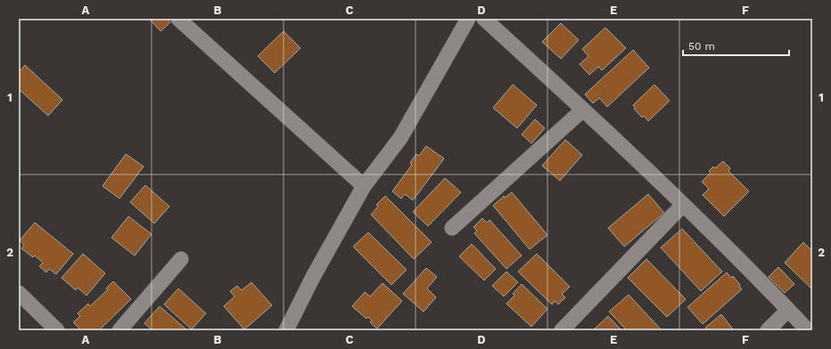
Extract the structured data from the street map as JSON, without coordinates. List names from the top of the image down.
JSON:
{
  "scale_bar": "50 m",
  "grid": {
    "columns": [
      "A",
      "B",
      "C",
      "D",
      "E",
      "F"
    ],
    "rows": ["1", "2"]
  }
}
